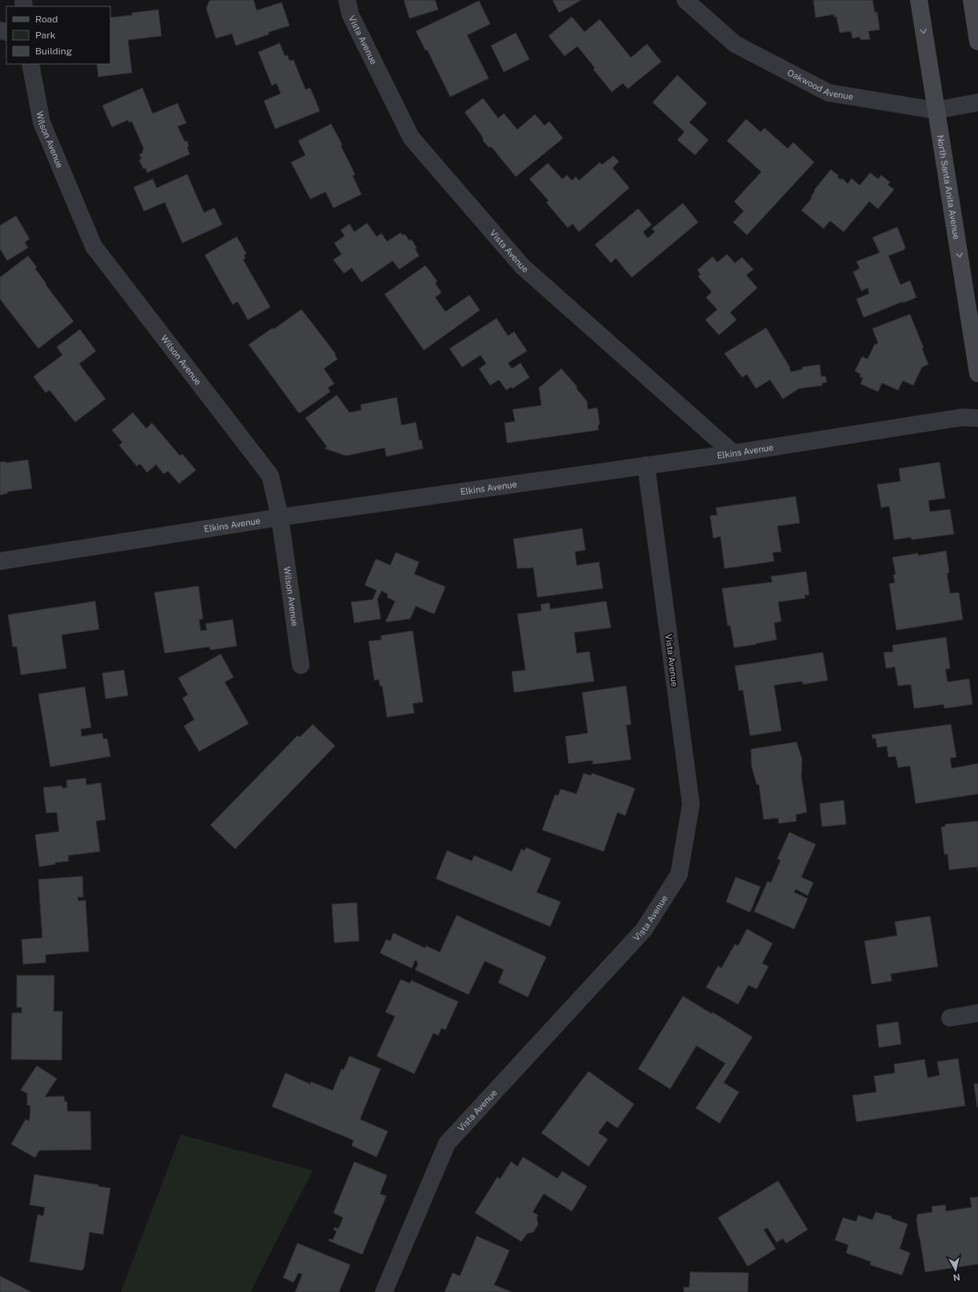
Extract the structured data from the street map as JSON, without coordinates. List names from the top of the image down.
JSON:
{
  "streets": {
    "street": [
      "Vista Avenue",
      "Oakwood Avenue",
      "Wilson Avenue",
      "North Santa Anita Avenue",
      "Elkins Avenue"
    ]
  },
  "crossings": [
    ["Vista Avenue", "Elkins Avenue"],
    ["Oakwood Avenue", "North Santa Anita Avenue"],
    ["Wilson Avenue", "Elkins Avenue"]
  ],
  "one_way": ["North Santa Anita Avenue"],
  "legend": ["Road", "Park", "Building"],
  "north": "bottom"
}
